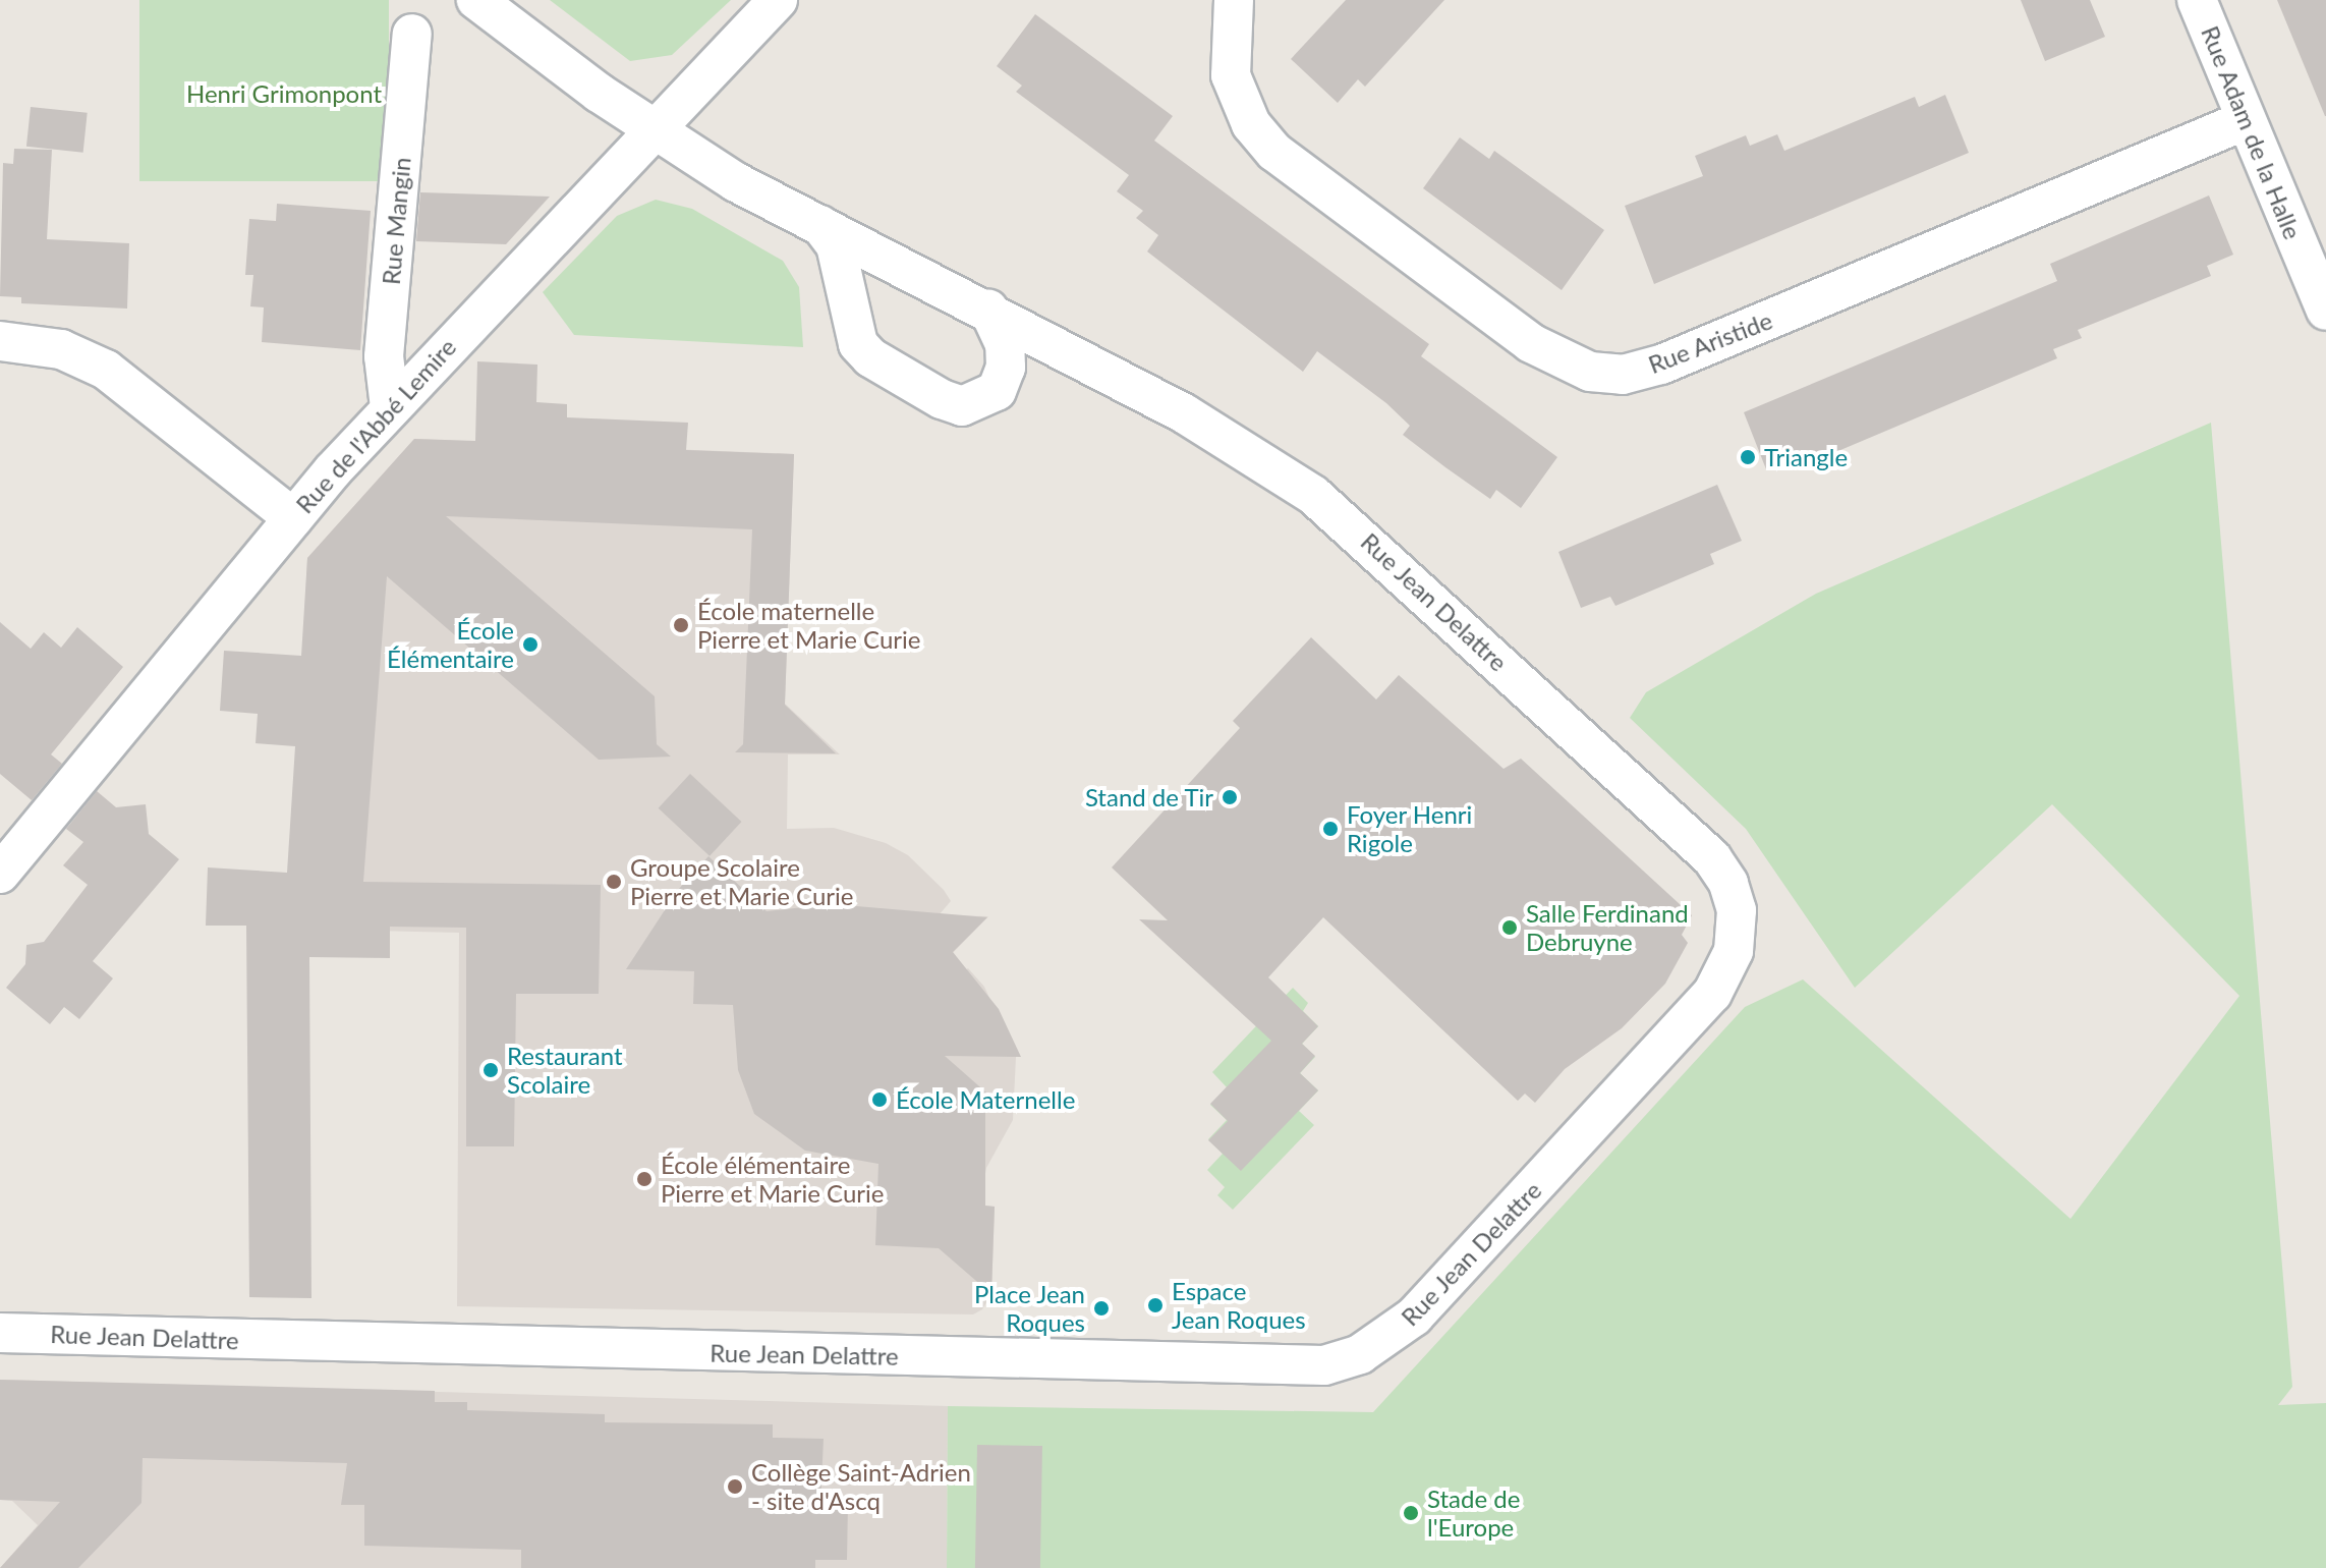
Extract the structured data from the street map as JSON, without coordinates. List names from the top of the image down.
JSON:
{
  "streets": {
    "street": [
      "Rue Adam de la Halle",
      "Rue Mangin",
      "Rue Aristide",
      "Rue de l'Abbé Lemire",
      "Rue Jean Delattre"
    ]
  },
  "crossings": [
    ["Rue Adam de la Halle", "Rue Aristide"],
    ["Rue Mangin", "Rue de l'Abbé Lemire"],
    ["Rue de l'Abbé Lemire", "Rue Jean Delattre"]
  ],
  "parks": ["Henri Grimonpont"],
  "places": [
    "Triangle",
    "École maternelle Pierre et Marie Curie",
    "École Élémentaire",
    "Stand de Tir",
    "Foyer Henri Rigole",
    "Groupe Scolaire Pierre et Marie Curie",
    "Salle Ferdinand Debruyne",
    "Restaurant Scolaire",
    "École Maternelle",
    "École élémentaire Pierre et Marie Curie",
    "Espace Jean Roques",
    "Place Jean Roques",
    "Collège Saint-Adrien - site d'Ascq",
    "Stade de l'Europe"
  ]
}
